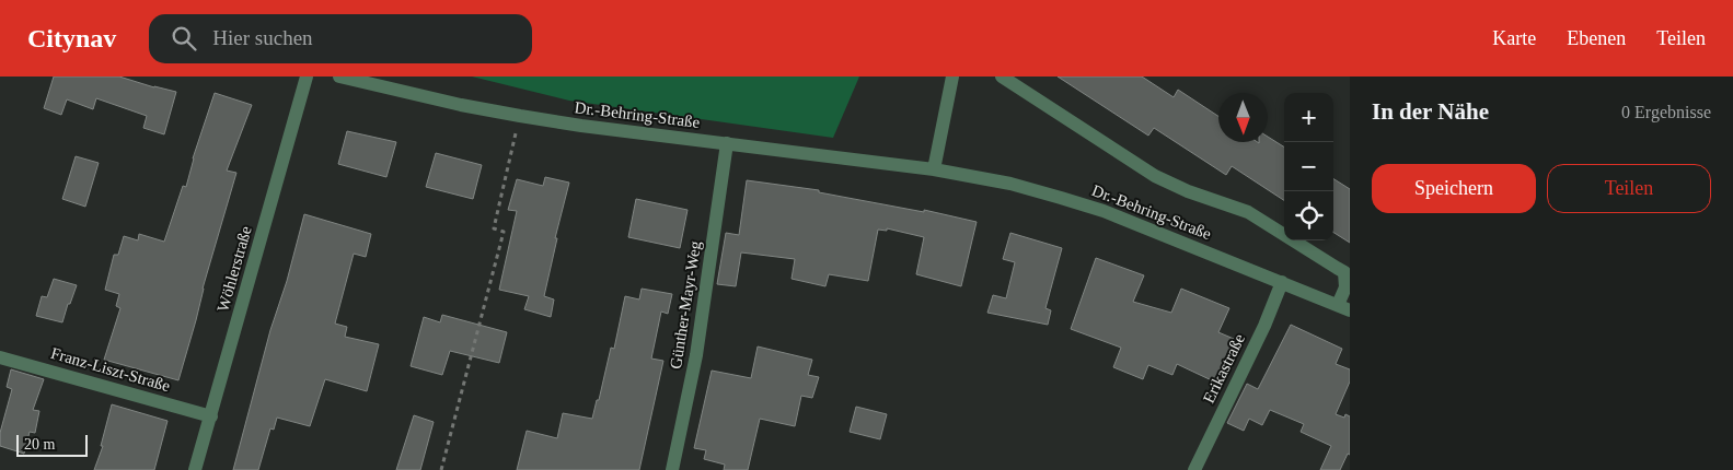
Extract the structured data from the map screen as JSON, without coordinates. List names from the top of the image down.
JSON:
{
  "streets": {
    "street": [
      "Dr.-Behring-Straße",
      "Wöhlerstraße",
      "Günther-Mayr-Weg",
      "Erikastraße",
      "Franz-Liszt-Straße"
    ]
  },
  "crossings": [
    ["Dr.-Behring-Straße", "Günther-Mayr-Weg"],
    ["Dr.-Behring-Straße", "Erikastraße"],
    ["Wöhlerstraße", "Franz-Liszt-Straße"]
  ],
  "scale_bar": "20 m",
  "north": "bottom",
  "page": {
    "header": "Citynav",
    "search": "Hier suchen",
    "nav": ["Karte", "Ebenen", "Teilen"],
    "heading": ["In der Nähe", "0 Ergebnisse"],
    "map_buttons": ["+", "−"],
    "buttons": ["Speichern", "Teilen"],
    "scale": "20 m"
  }
}
